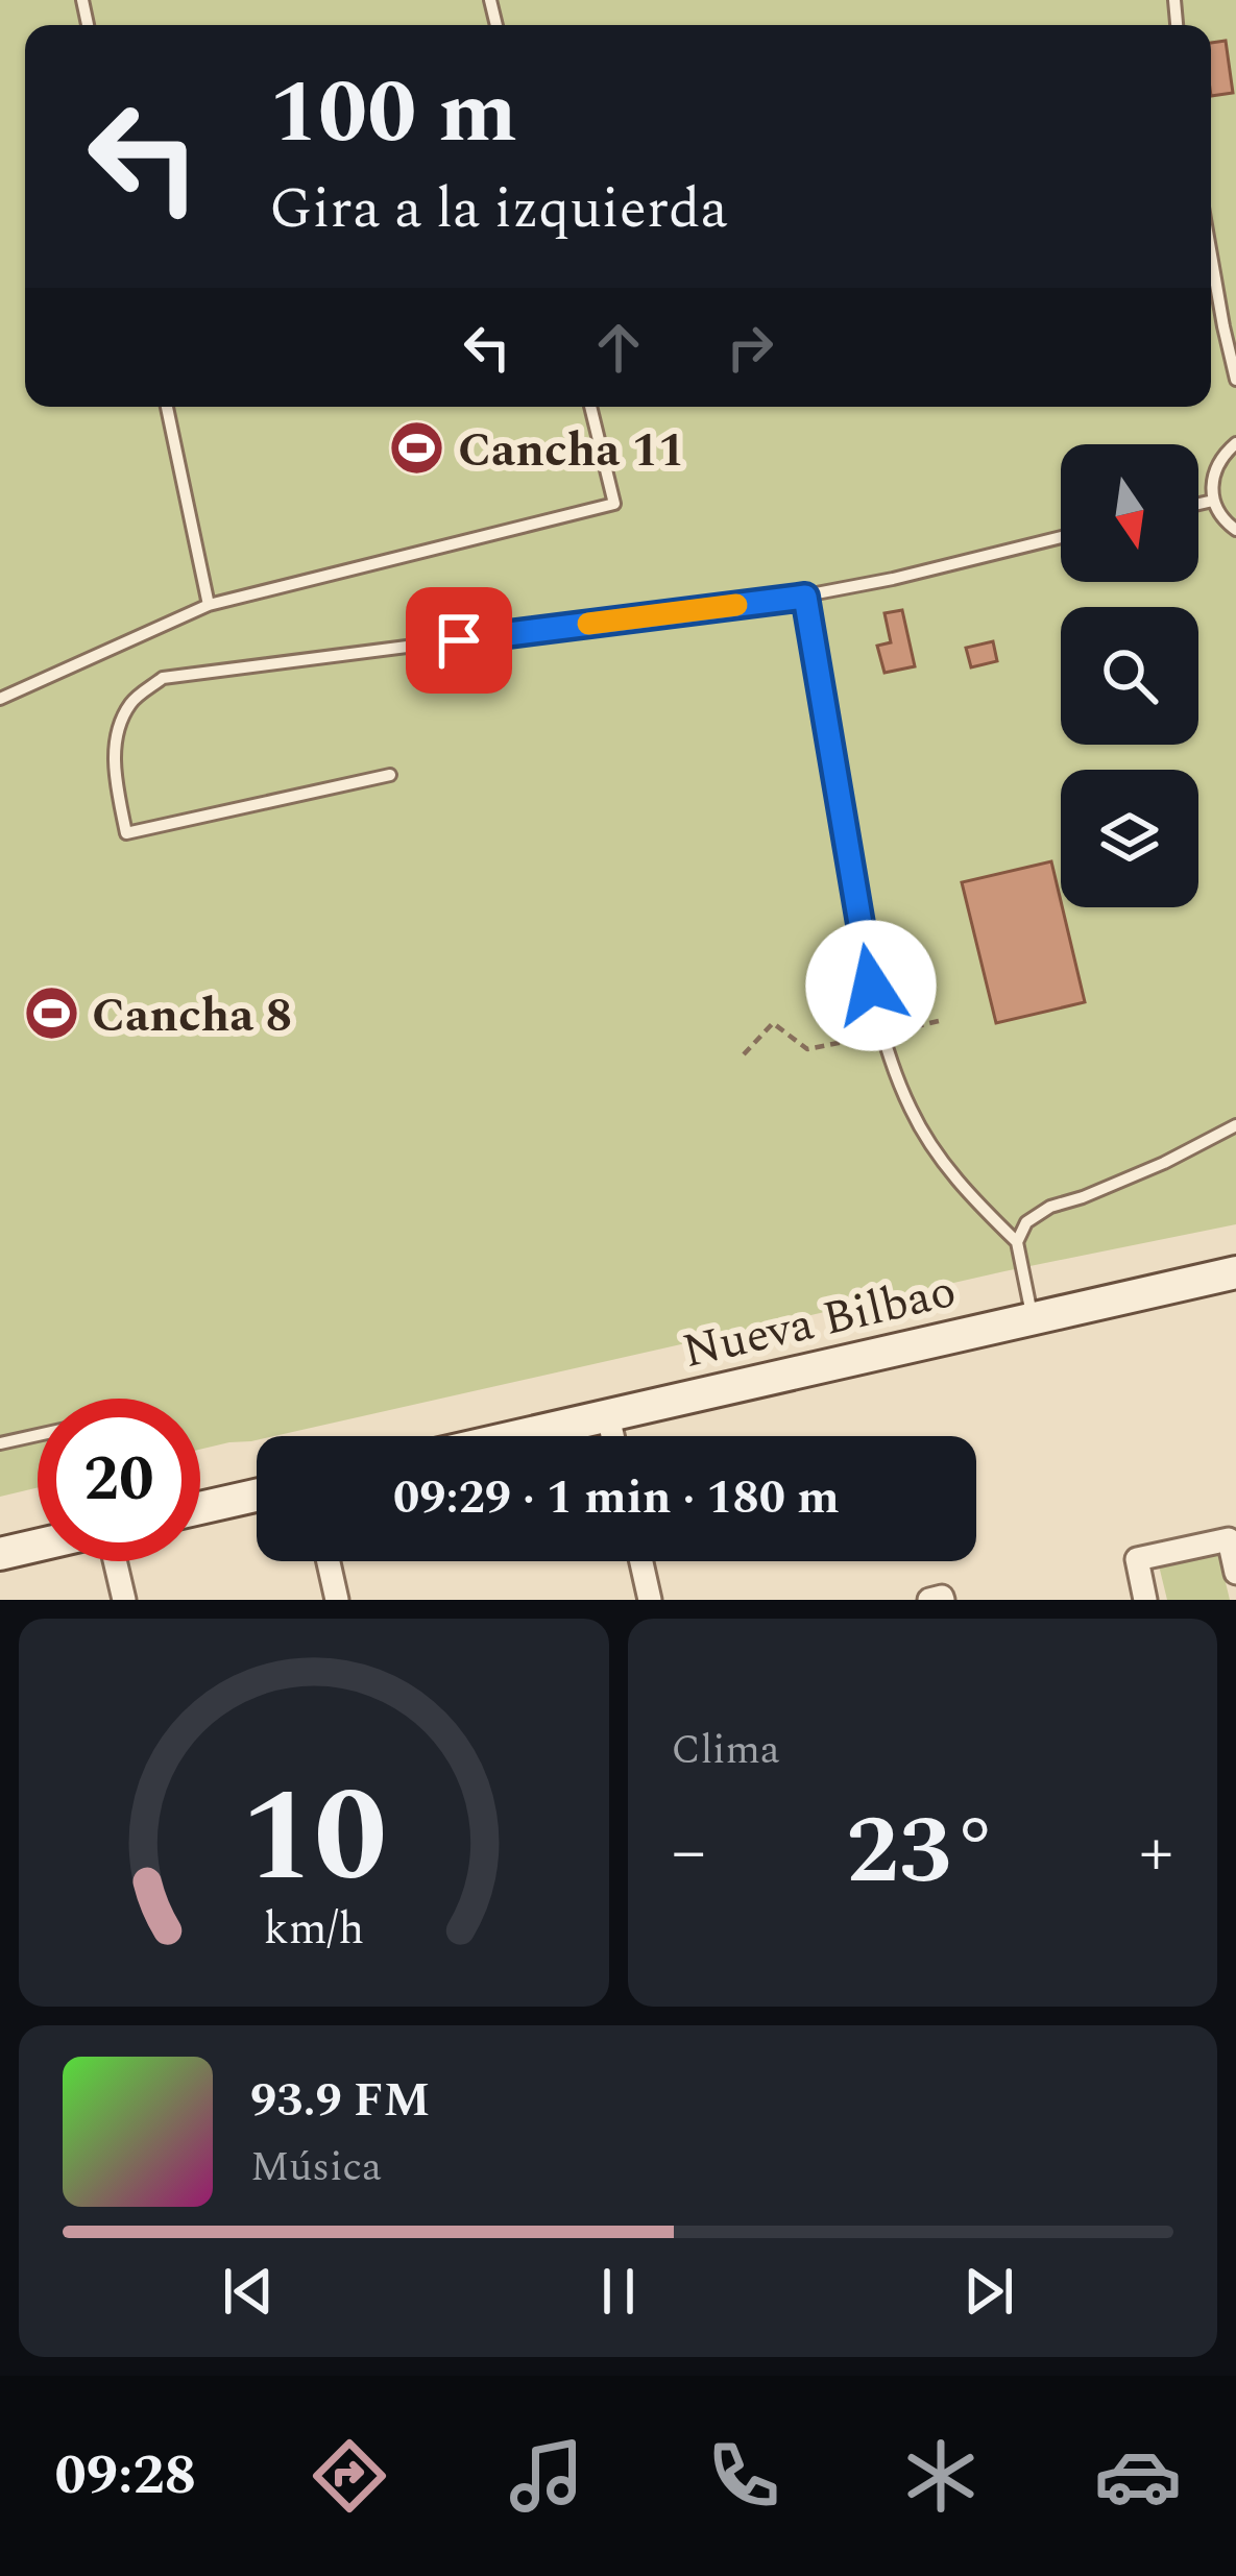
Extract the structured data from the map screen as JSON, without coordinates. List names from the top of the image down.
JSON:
{
  "streets": {
    "street": ["Nueva Bilbao"]
  },
  "places": {
    "sports": ["Cancha 11", "Cancha 8"]
  },
  "north": "bottom",
  "page": {
    "turn": ["100 m", "Gira a la izquierda"],
    "limit": "20",
    "trip": "09:29 · 1 min · 180 m",
    "tile": "Clima",
    "heat": ["−", "23°", "+"],
    "song": ["93.9 FM", "Música"],
    "tabs": "09:28",
    "gauge": ["10", "km/h"]
  }
}
